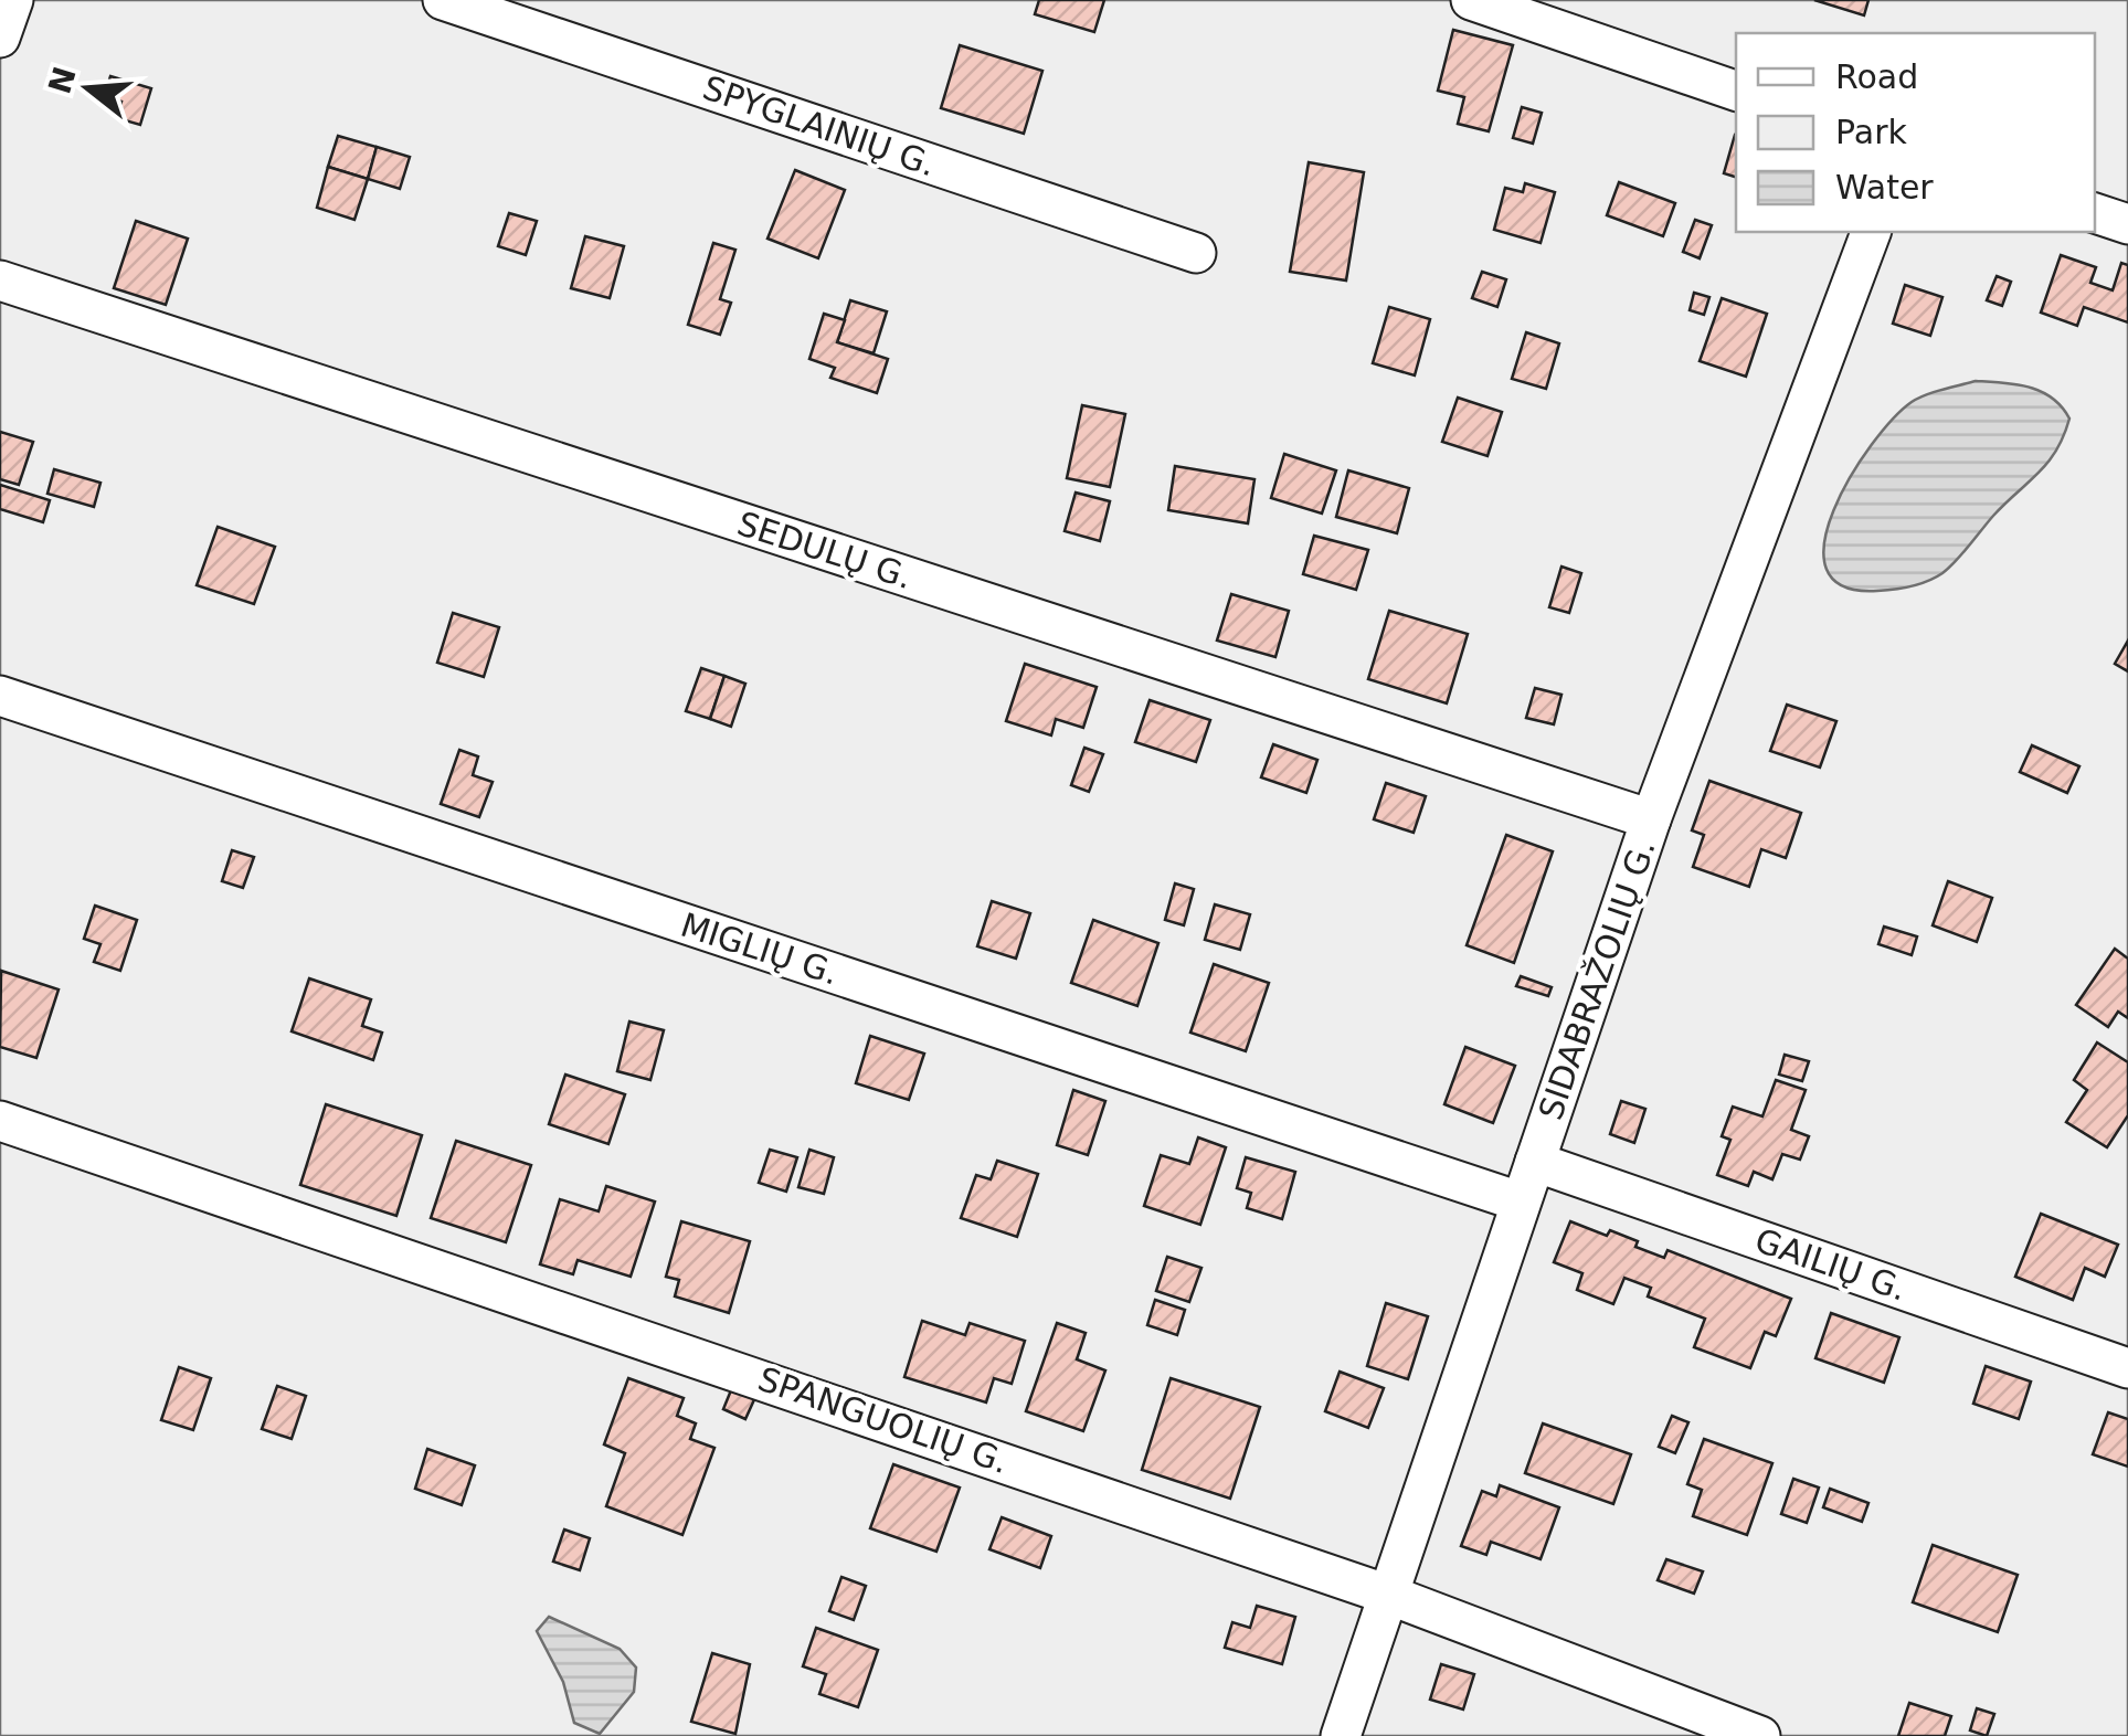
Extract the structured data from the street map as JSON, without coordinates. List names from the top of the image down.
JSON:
{
  "streets": {
    "street": [
      "SPYGLAINIŲ G.",
      "SEDULŲ G.",
      "MIGLIŲ G.",
      "SIDABRAŽOLIŲ G.",
      "GAILIŲ G.",
      "SPANGUOLIŲ G."
    ]
  },
  "crossings": [
    ["SEDULŲ G.", "SIDABRAŽOLIŲ G."],
    ["MIGLIŲ G.", "SIDABRAŽOLIŲ G."],
    ["SIDABRAŽOLIŲ G.", "GAILIŲ G."],
    ["SIDABRAŽOLIŲ G.", "SPANGUOLIŲ G."]
  ],
  "legend": ["Road", "Park", "Water"],
  "north": "left"
}
